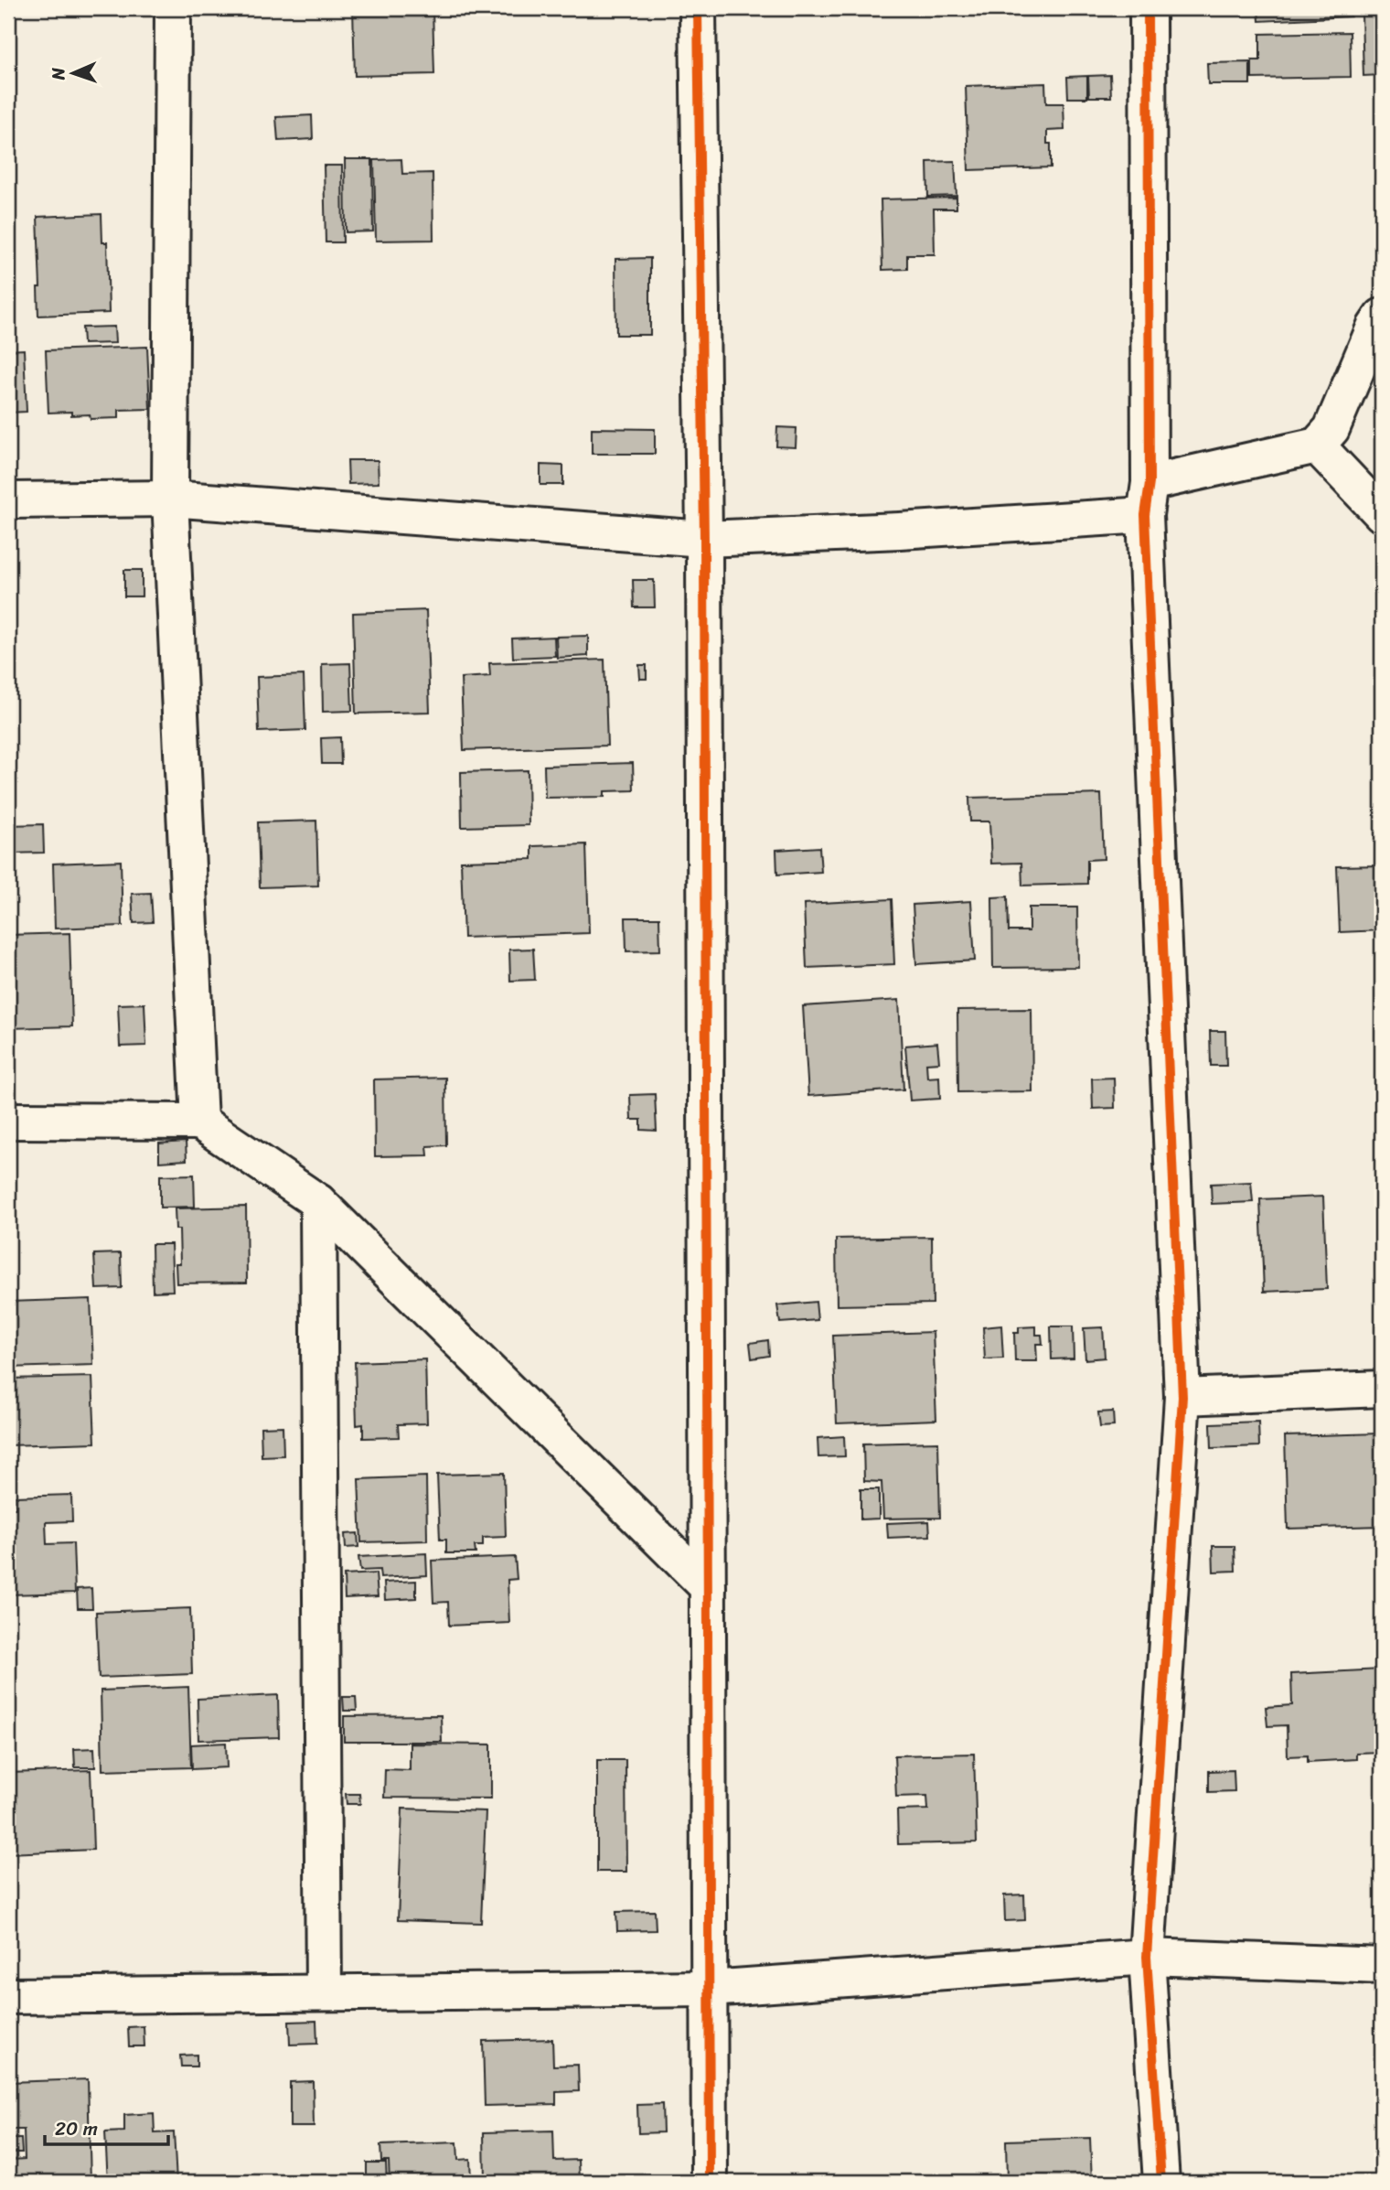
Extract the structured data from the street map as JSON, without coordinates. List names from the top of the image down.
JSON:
{
  "scale_bar": "20 m",
  "north": "left"
}
